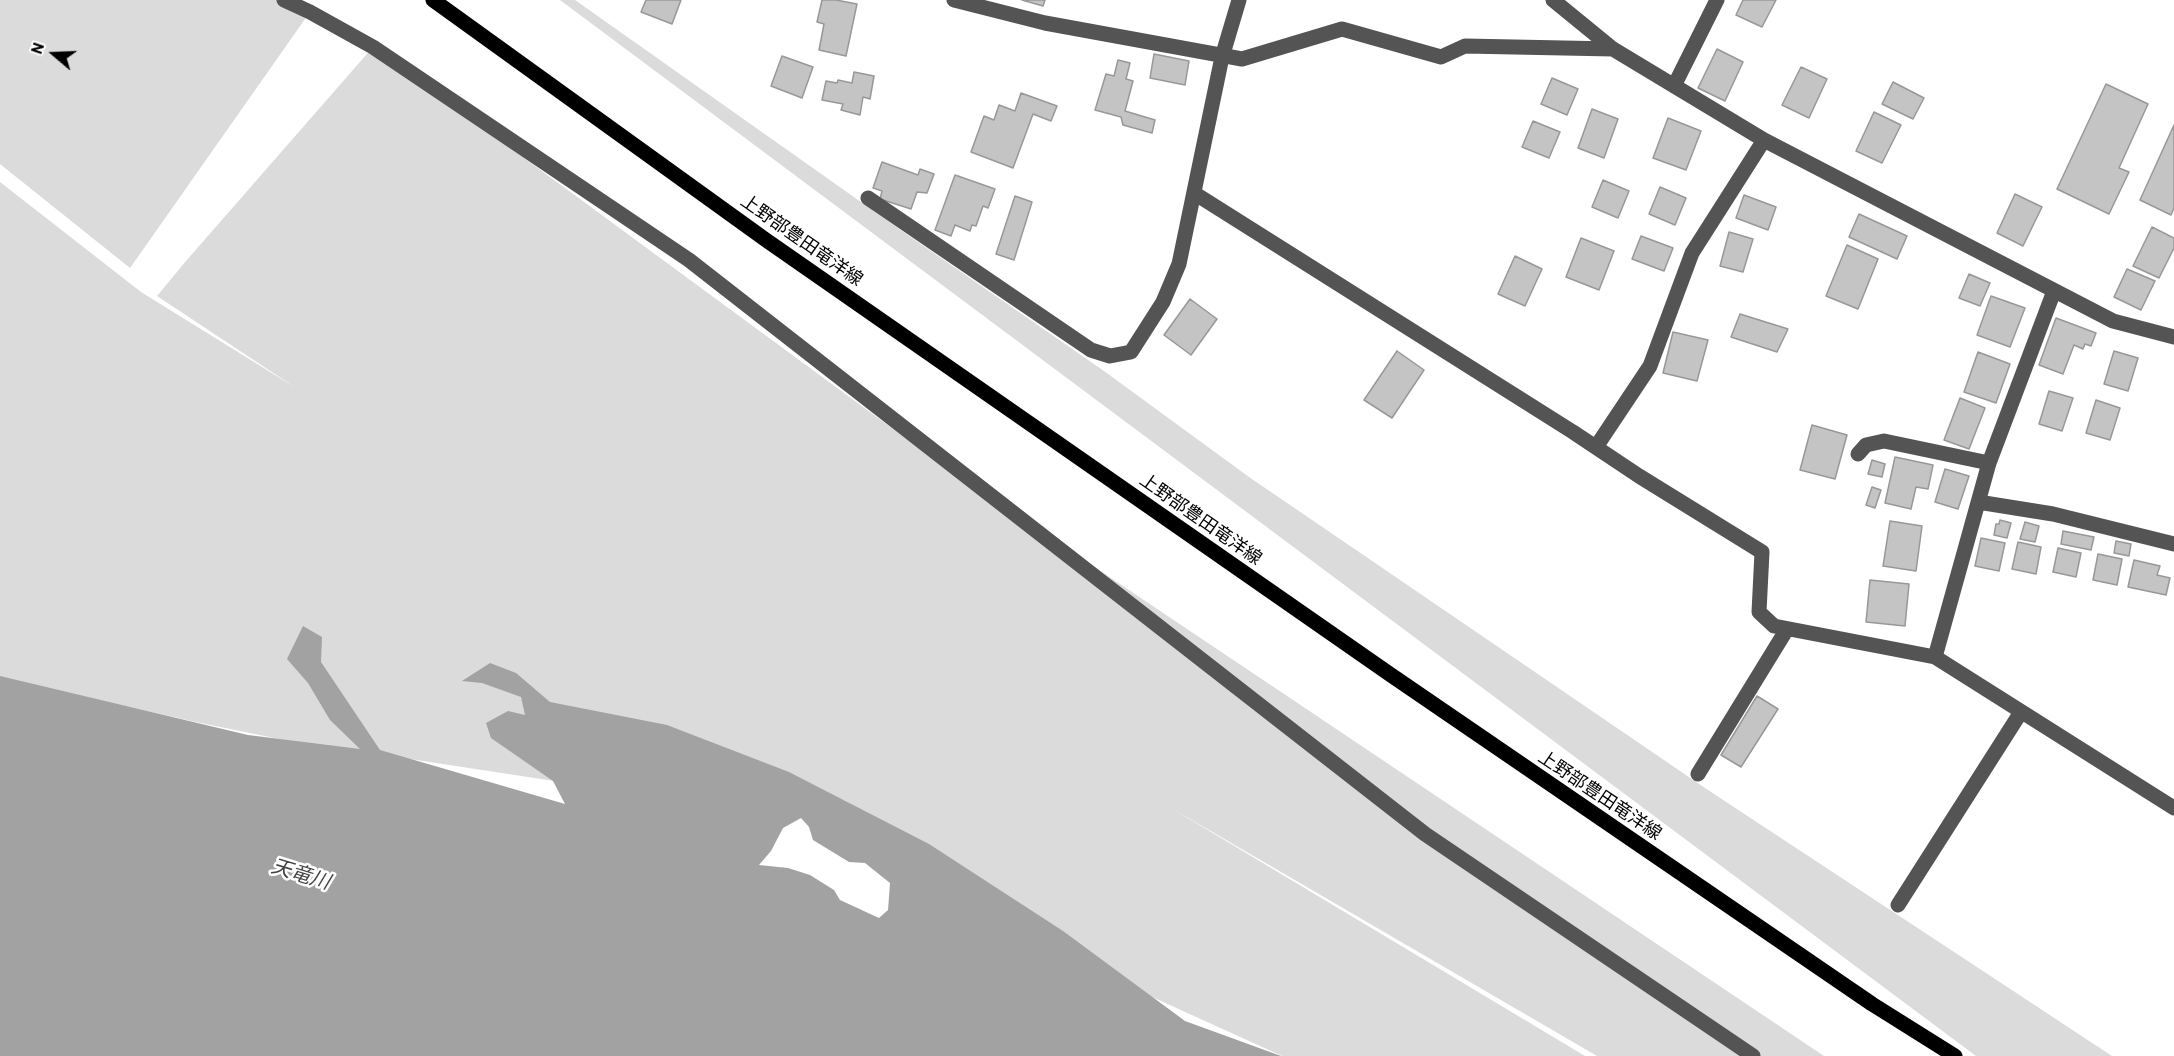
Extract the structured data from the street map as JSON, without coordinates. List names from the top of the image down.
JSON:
{
  "streets": {
    "main road": ["上野部豊田竜洋線"]
  },
  "water": ["天竜川"],
  "north": "left"
}
